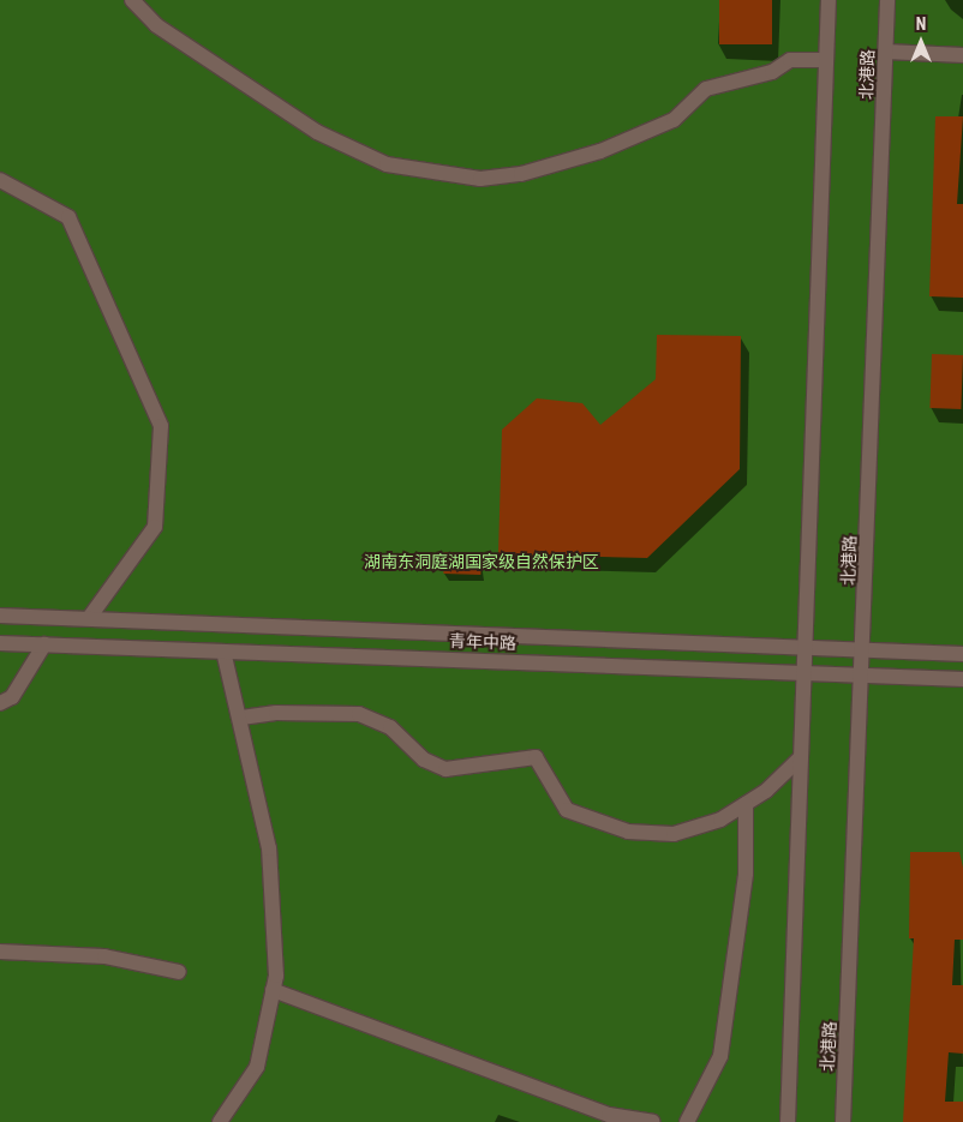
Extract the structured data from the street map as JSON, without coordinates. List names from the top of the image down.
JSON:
{
  "streets": {
    "main road": ["北港路", "青年中路"]
  },
  "crossings": [
    ["北港路", "青年中路"]
  ],
  "parks": ["湖南东洞庭湖国家级自然保护区"],
  "north": "top"
}
